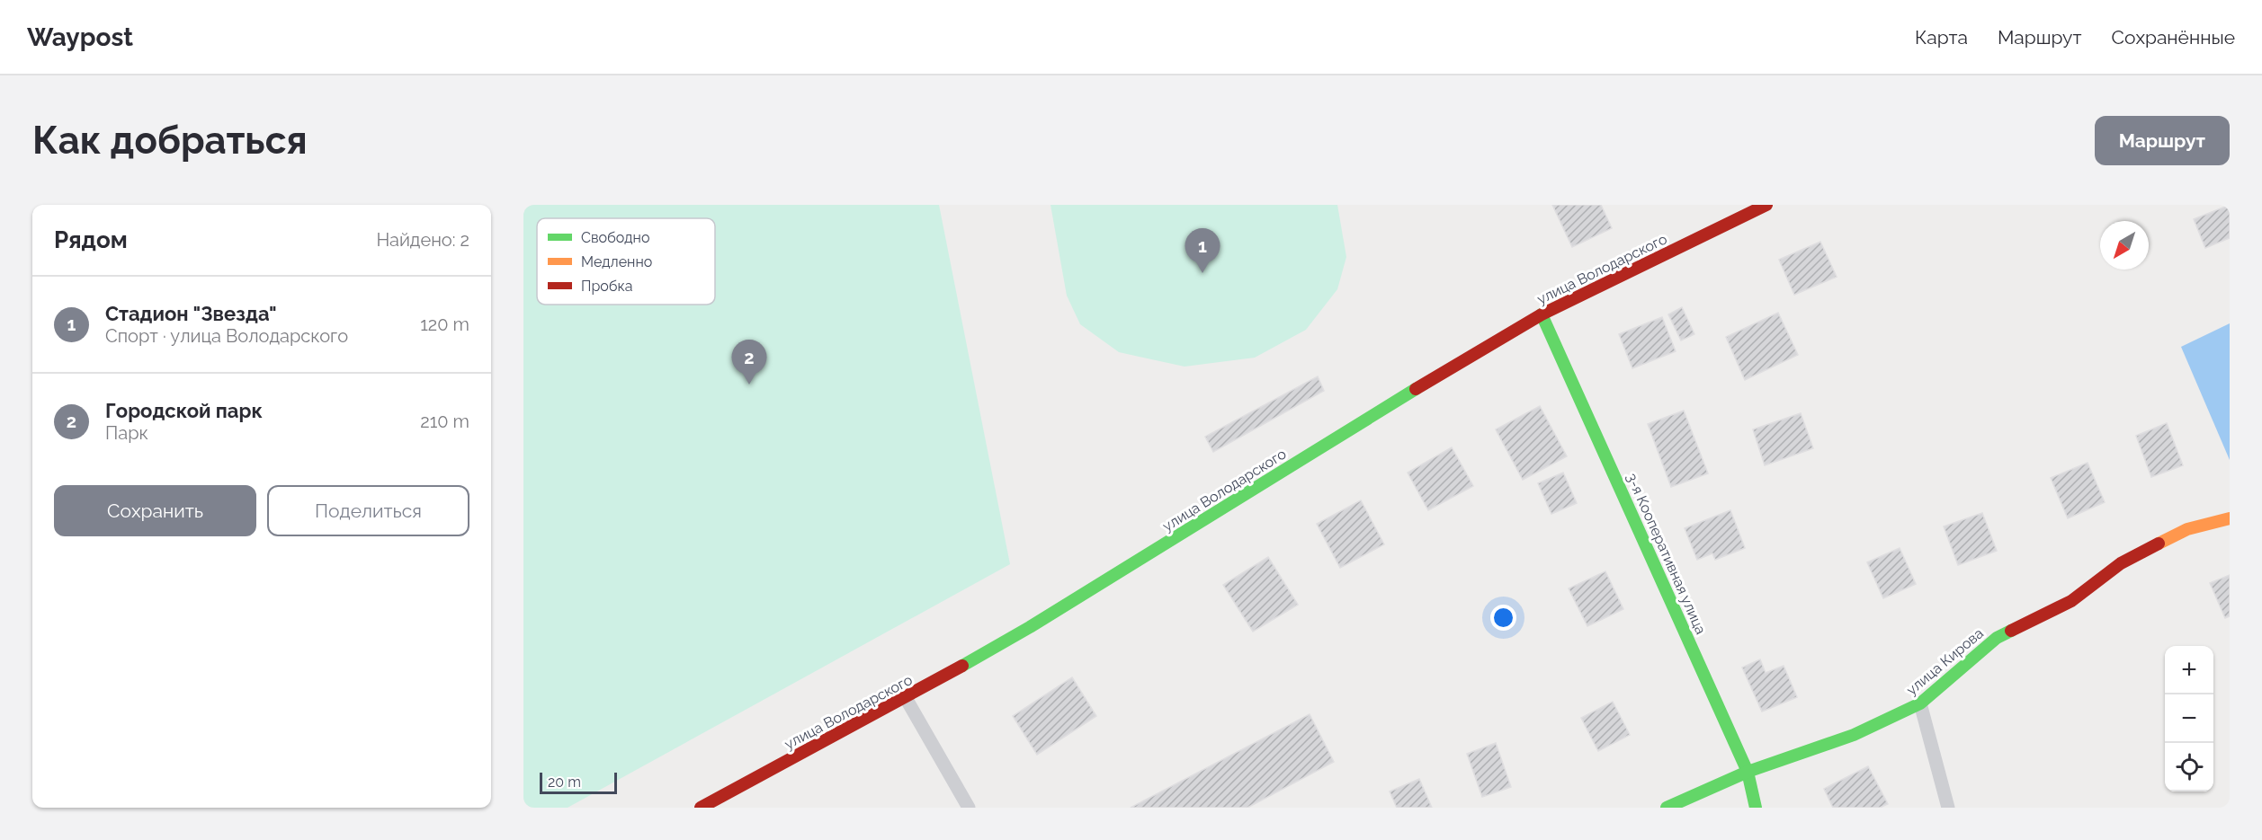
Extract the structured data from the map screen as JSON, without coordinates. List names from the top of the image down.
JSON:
{
  "streets": {
    "street": ["улица Володарского", "3-я Кооперативная улица", "улица Кирова"]
  },
  "crossings": [
    ["улица Володарского", "3-я Кооперативная улица"],
    ["3-я Кооперативная улица", "улица Кирова"]
  ],
  "legend": ["Свободно", "Медленно", "Пробка"],
  "scale_bar": "20 m",
  "north": "bottom left",
  "page": {
    "header": "Waypost",
    "nav": ["Карта", "Маршрут", "Сохранённые"],
    "buttons": [
      "Маршрут",
      ["Сохранить", "Поделиться"]
    ],
    "title": "Как добраться",
    "heading": ["Рядом", "Найдено: 2"],
    "pins": ["1", "2"],
    "list": [
      {
        "mark": "1",
        "name": "Стадион \"Звезда\"",
        "note": "Спорт · улица Володарского",
        "value": "120 m"
      },
      {
        "mark": "2",
        "name": "Городской парк",
        "note": "Парк",
        "value": "210 m"
      }
    ],
    "map_buttons": ["+", "−"],
    "scale": "20 m"
  }
}
